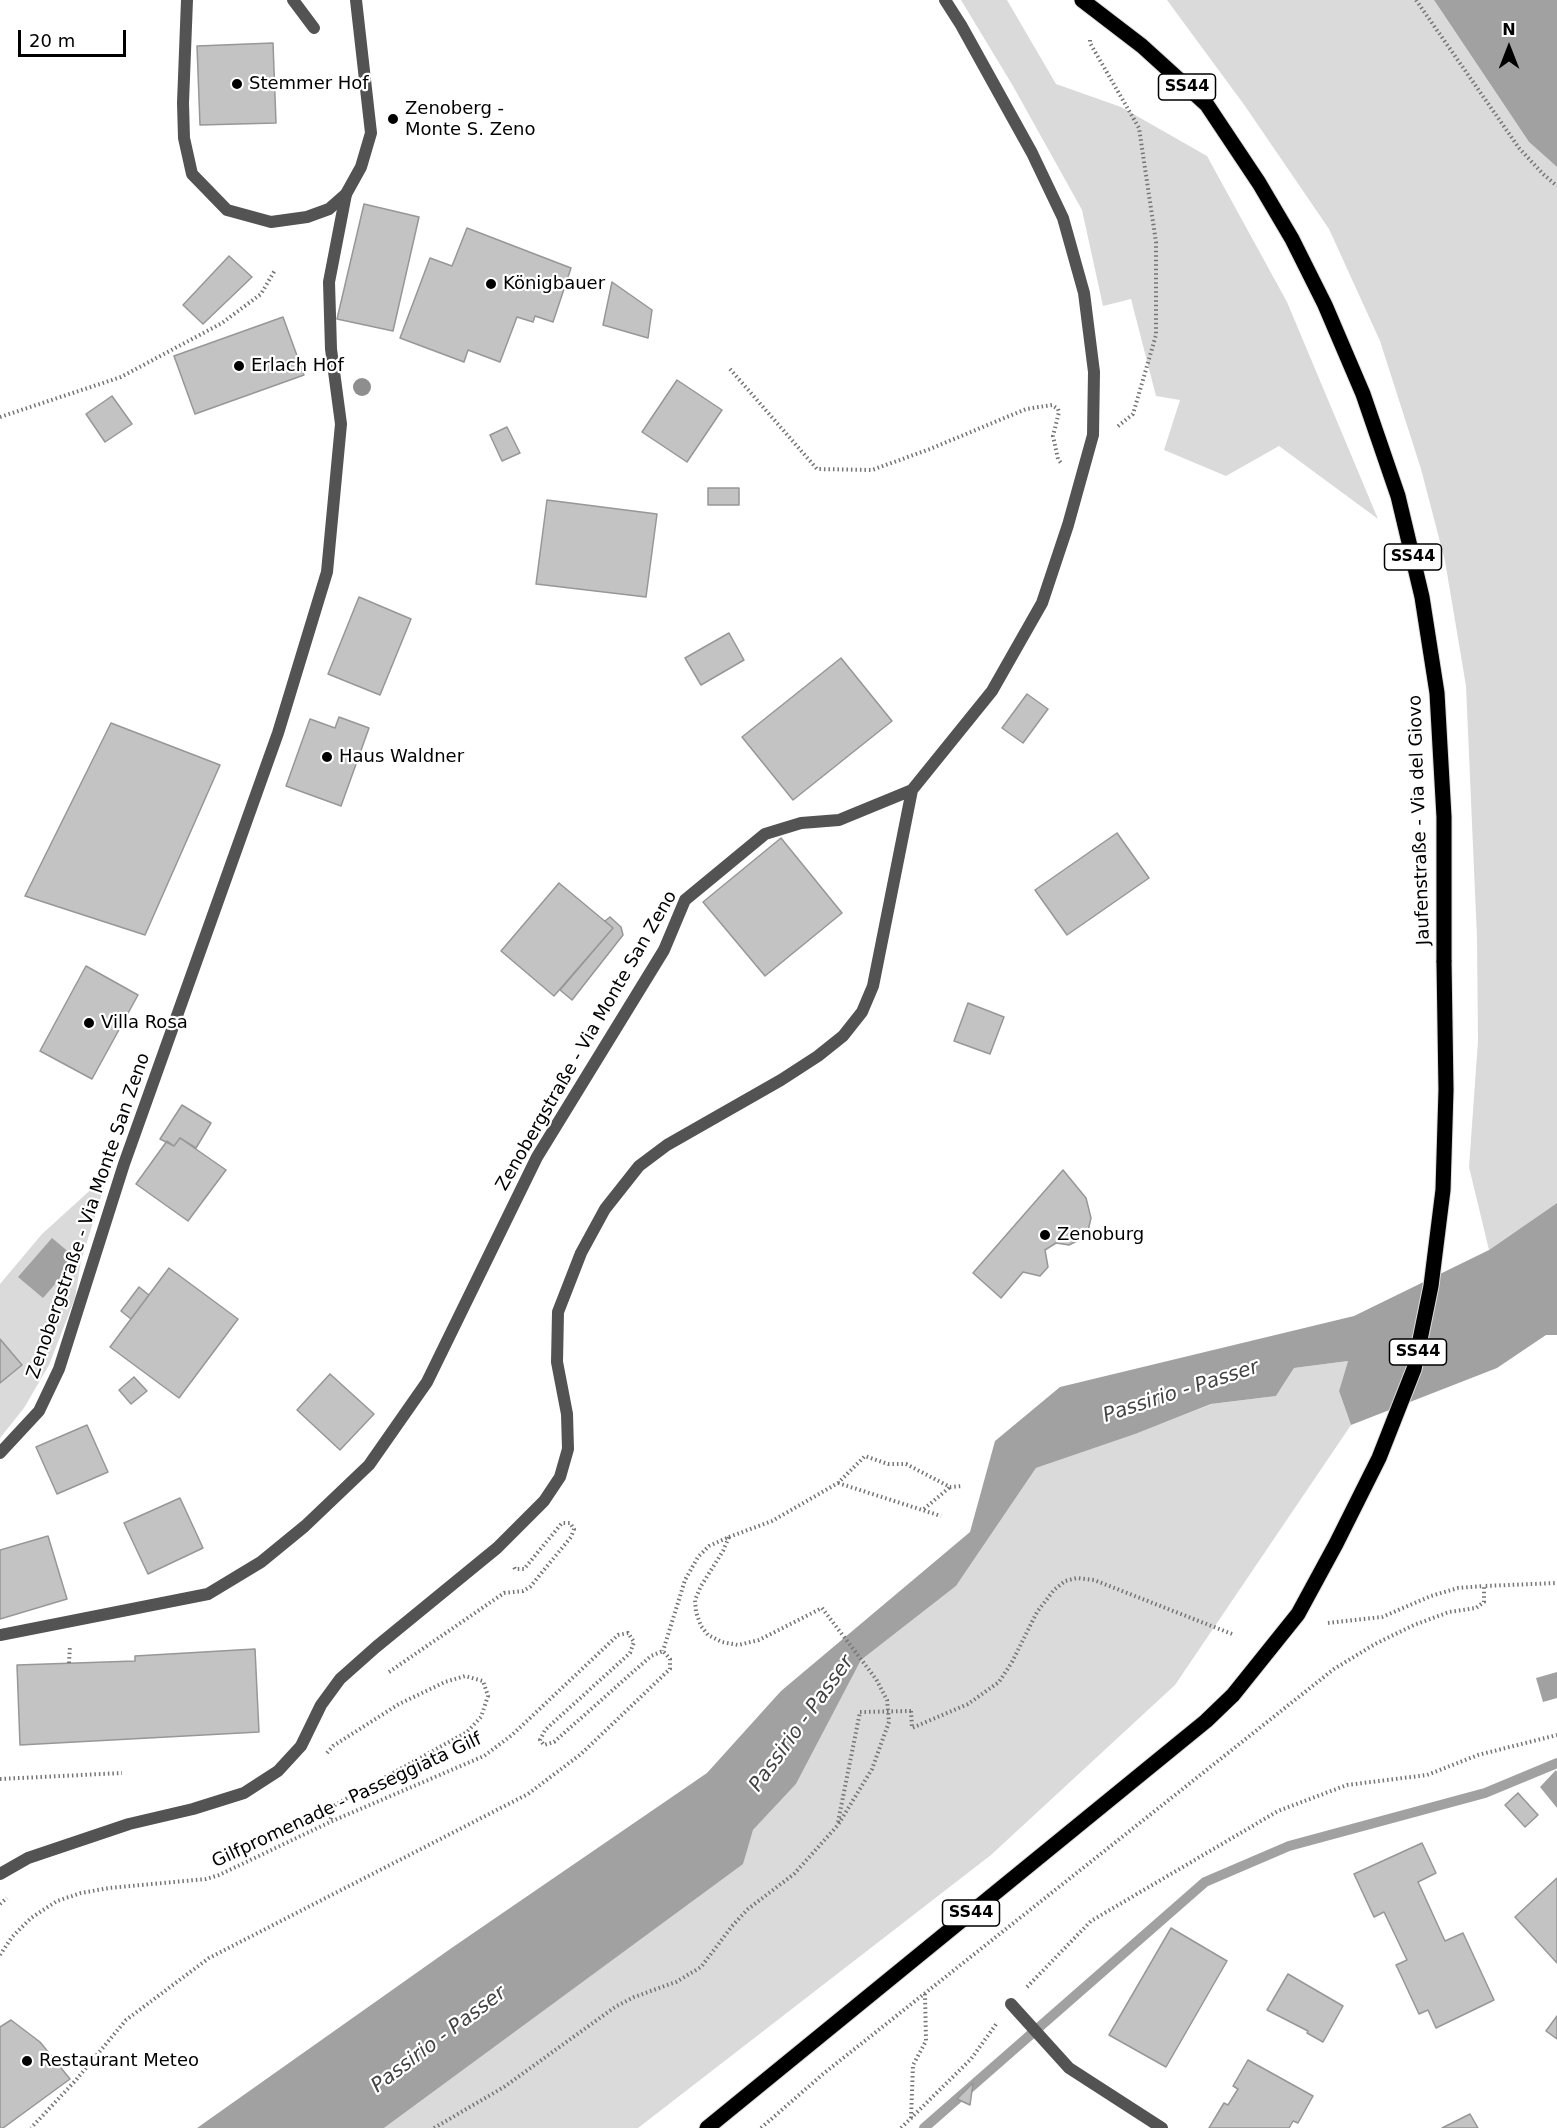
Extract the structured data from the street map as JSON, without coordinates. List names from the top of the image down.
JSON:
{
  "streets": {
    "main road": ["SS44", "Jaufenstraße - Via del Giovo"],
    "street": ["Zenobergstraße - Via Monte San Zeno"],
    "path": ["Gilfpromenade - Passeggiata Gilf"]
  },
  "water": ["Passirio - Passer"],
  "places": [
    "Stemmer Hof",
    "Zenoberg - Monte S. Zeno",
    "Königbauer",
    "Erlach Hof",
    "Haus Waldner",
    "Villa Rosa",
    "Zenoburg",
    "Restaurant Meteo"
  ],
  "scale_bar": "20 m",
  "north": "top"
}
